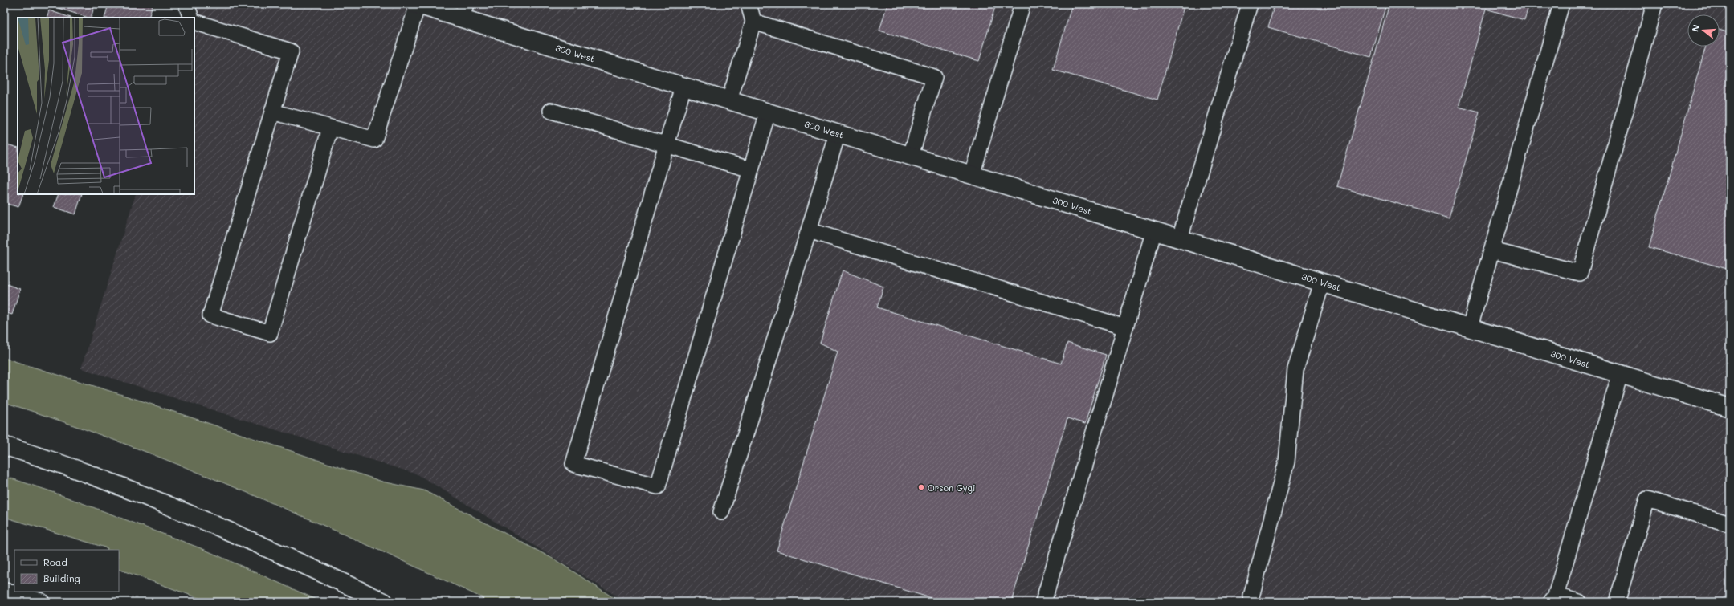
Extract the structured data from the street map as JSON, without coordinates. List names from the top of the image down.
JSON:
{
  "streets": {
    "main road": ["300 West"]
  },
  "places": ["Orson Gygi"],
  "legend": ["Road", "Building"],
  "north": "left"
}
